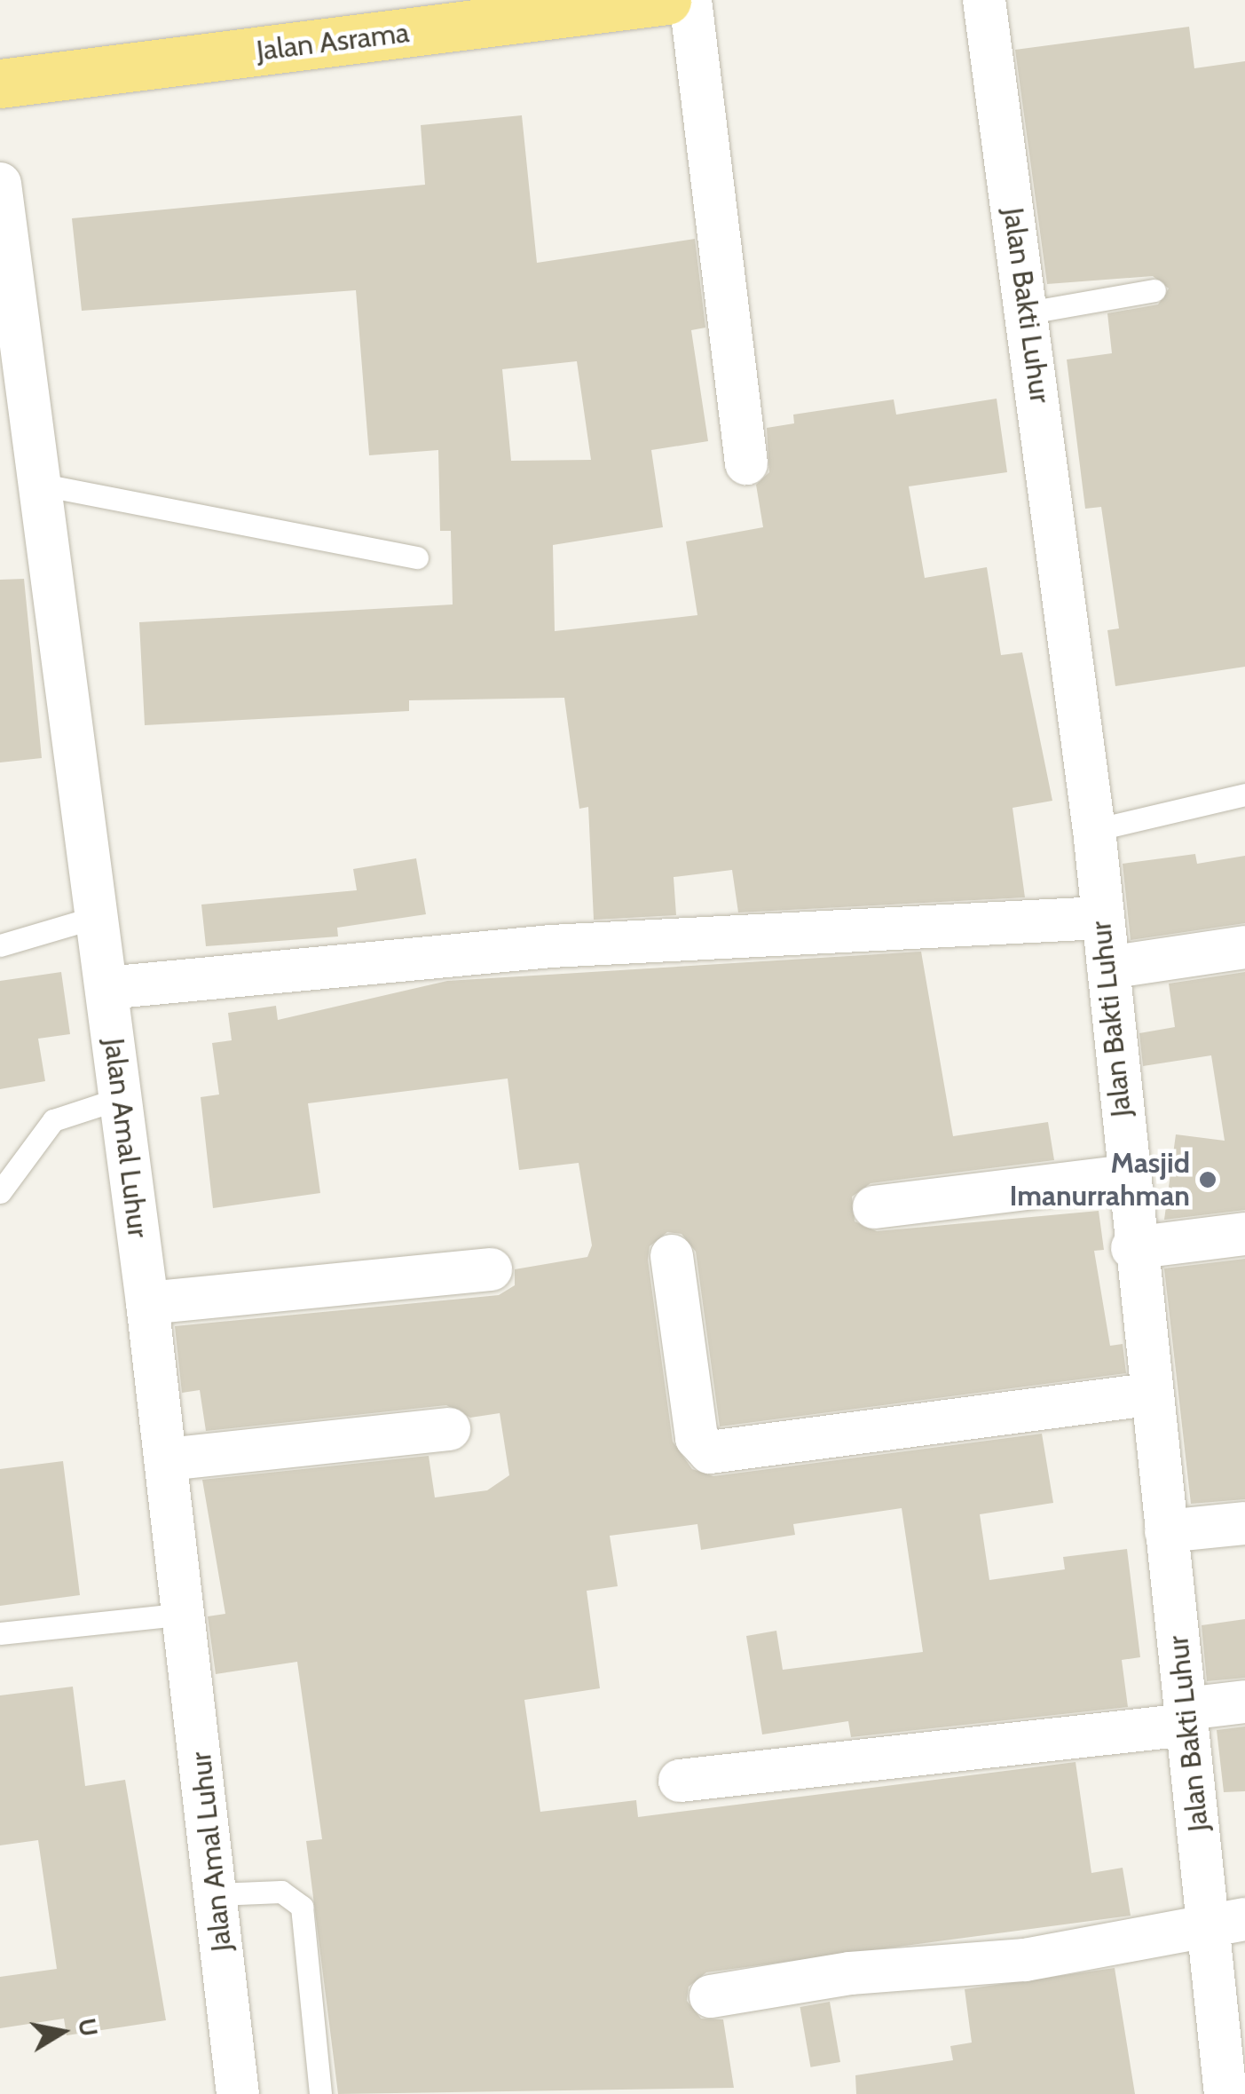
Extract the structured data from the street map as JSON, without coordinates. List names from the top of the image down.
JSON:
{
  "streets": {
    "highway": ["Jalan Asrama"],
    "street": ["Jalan Bakti Luhur", "Jalan Amal Luhur"]
  },
  "places": ["Masjid Imanurrahman"],
  "north": "right"
}
